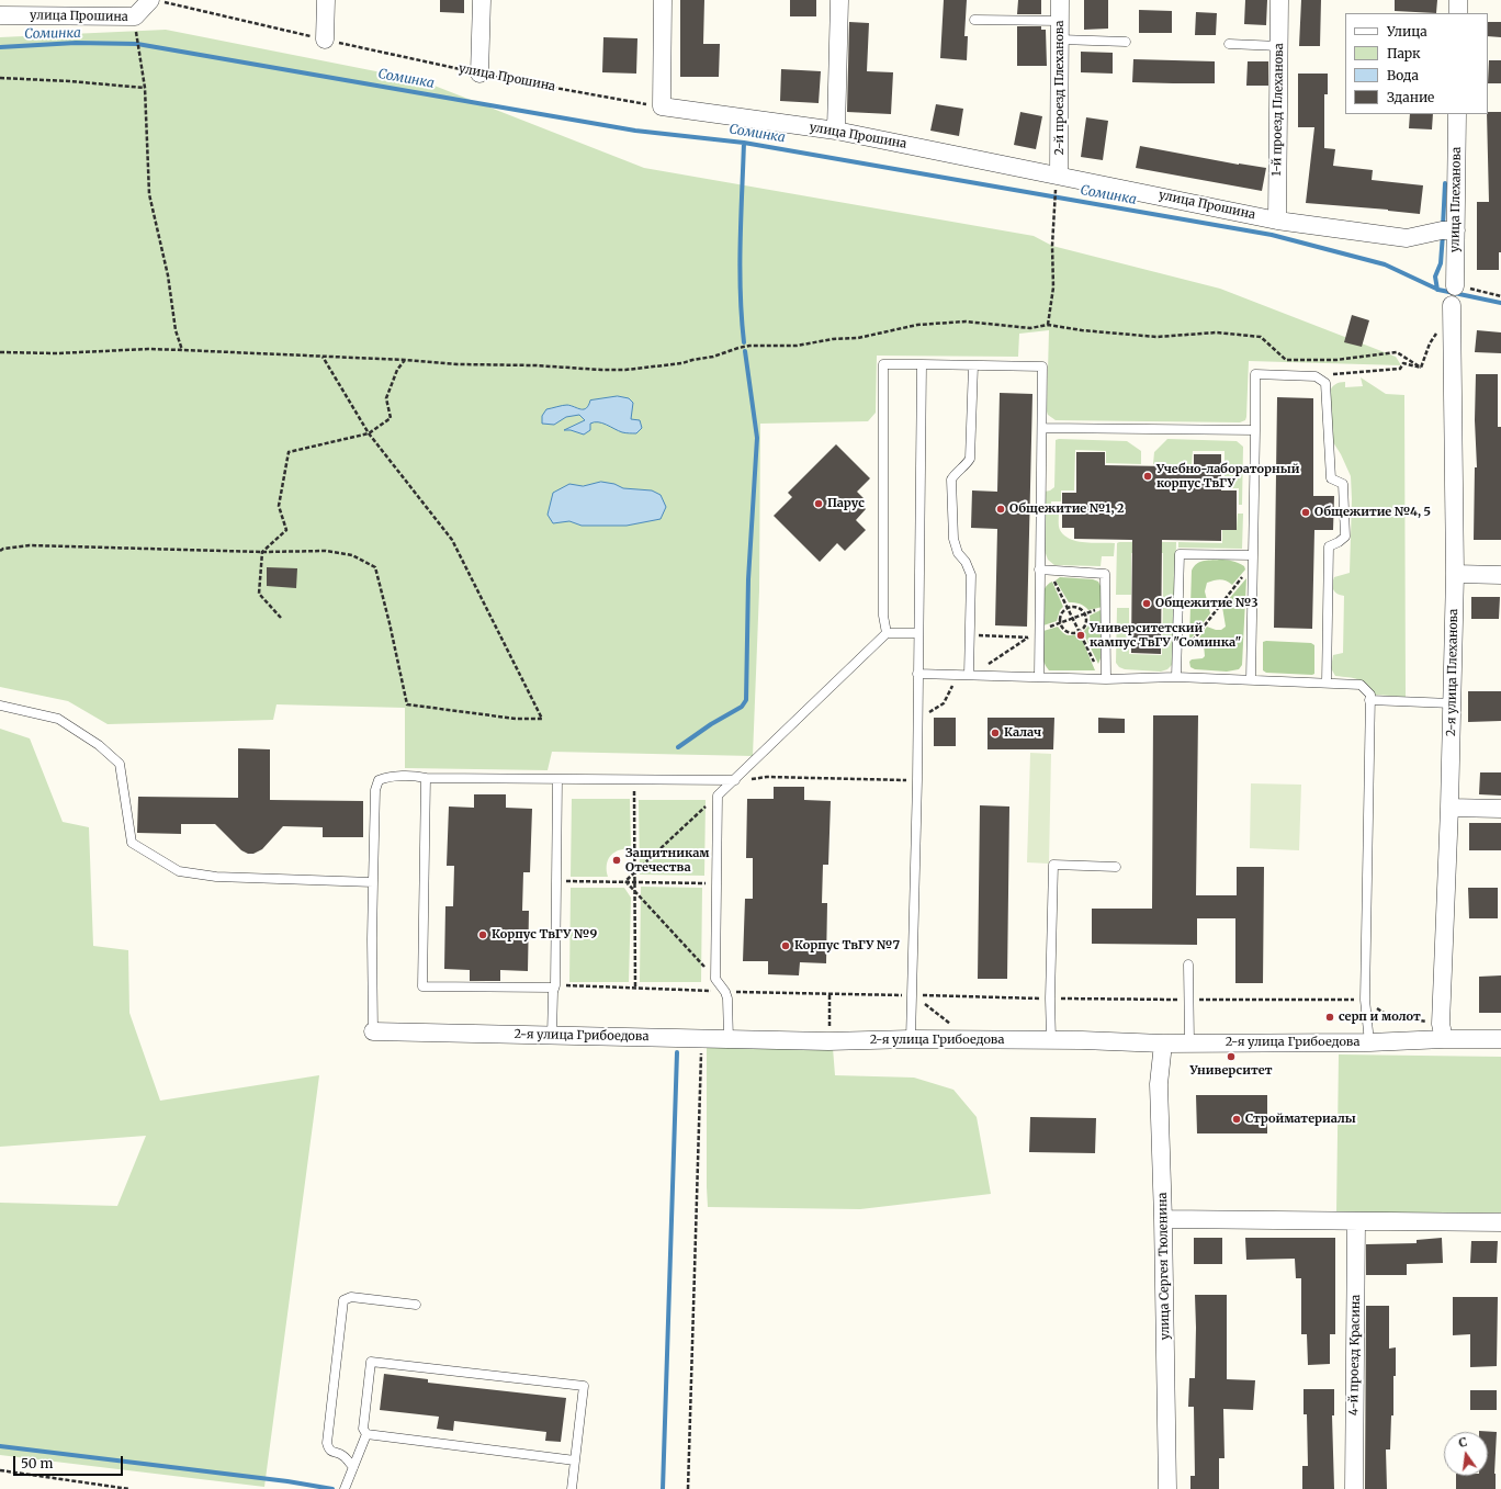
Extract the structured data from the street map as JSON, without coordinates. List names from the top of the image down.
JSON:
{
  "streets": {
    "street": [
      "улица Прошина",
      "2-й проезд Плеханова",
      "1-й проезд Плеханова",
      "улица Плеханова",
      "2-я улица Плеханова",
      "2-я улица Грибоедова",
      "улица Сергея Тюленина",
      "4-й проезд Красина"
    ]
  },
  "crossings": [
    ["улица Прошина", "2-й проезд Плеханова"],
    ["улица Прошина", "1-й проезд Плеханова"],
    ["улица Прошина", "улица Плеханова"],
    ["2-я улица Плеханова", "2-я улица Грибоедова"],
    ["2-я улица Грибоедова", "улица Сергея Тюленина"]
  ],
  "water": ["Соминка"],
  "places": [
    "Учебно-лабораторный корпус ТвГУ",
    "Парус",
    "Общежитие №1, 2",
    "Общежитие №4, 5",
    "Общежитие №3",
    "Университетский кампус ТвГУ \"Соминка\"",
    "Калач",
    "Защитникам Отечества",
    "Корпус ТвГУ №9",
    "Корпус ТвГУ №7",
    "серп и молот",
    "Университет",
    "Стройматериалы"
  ],
  "legend": [
    "Улица",
    "Парк",
    "Вода",
    "Здание"
  ],
  "scale_bar": "50 m",
  "north": "top"
}
